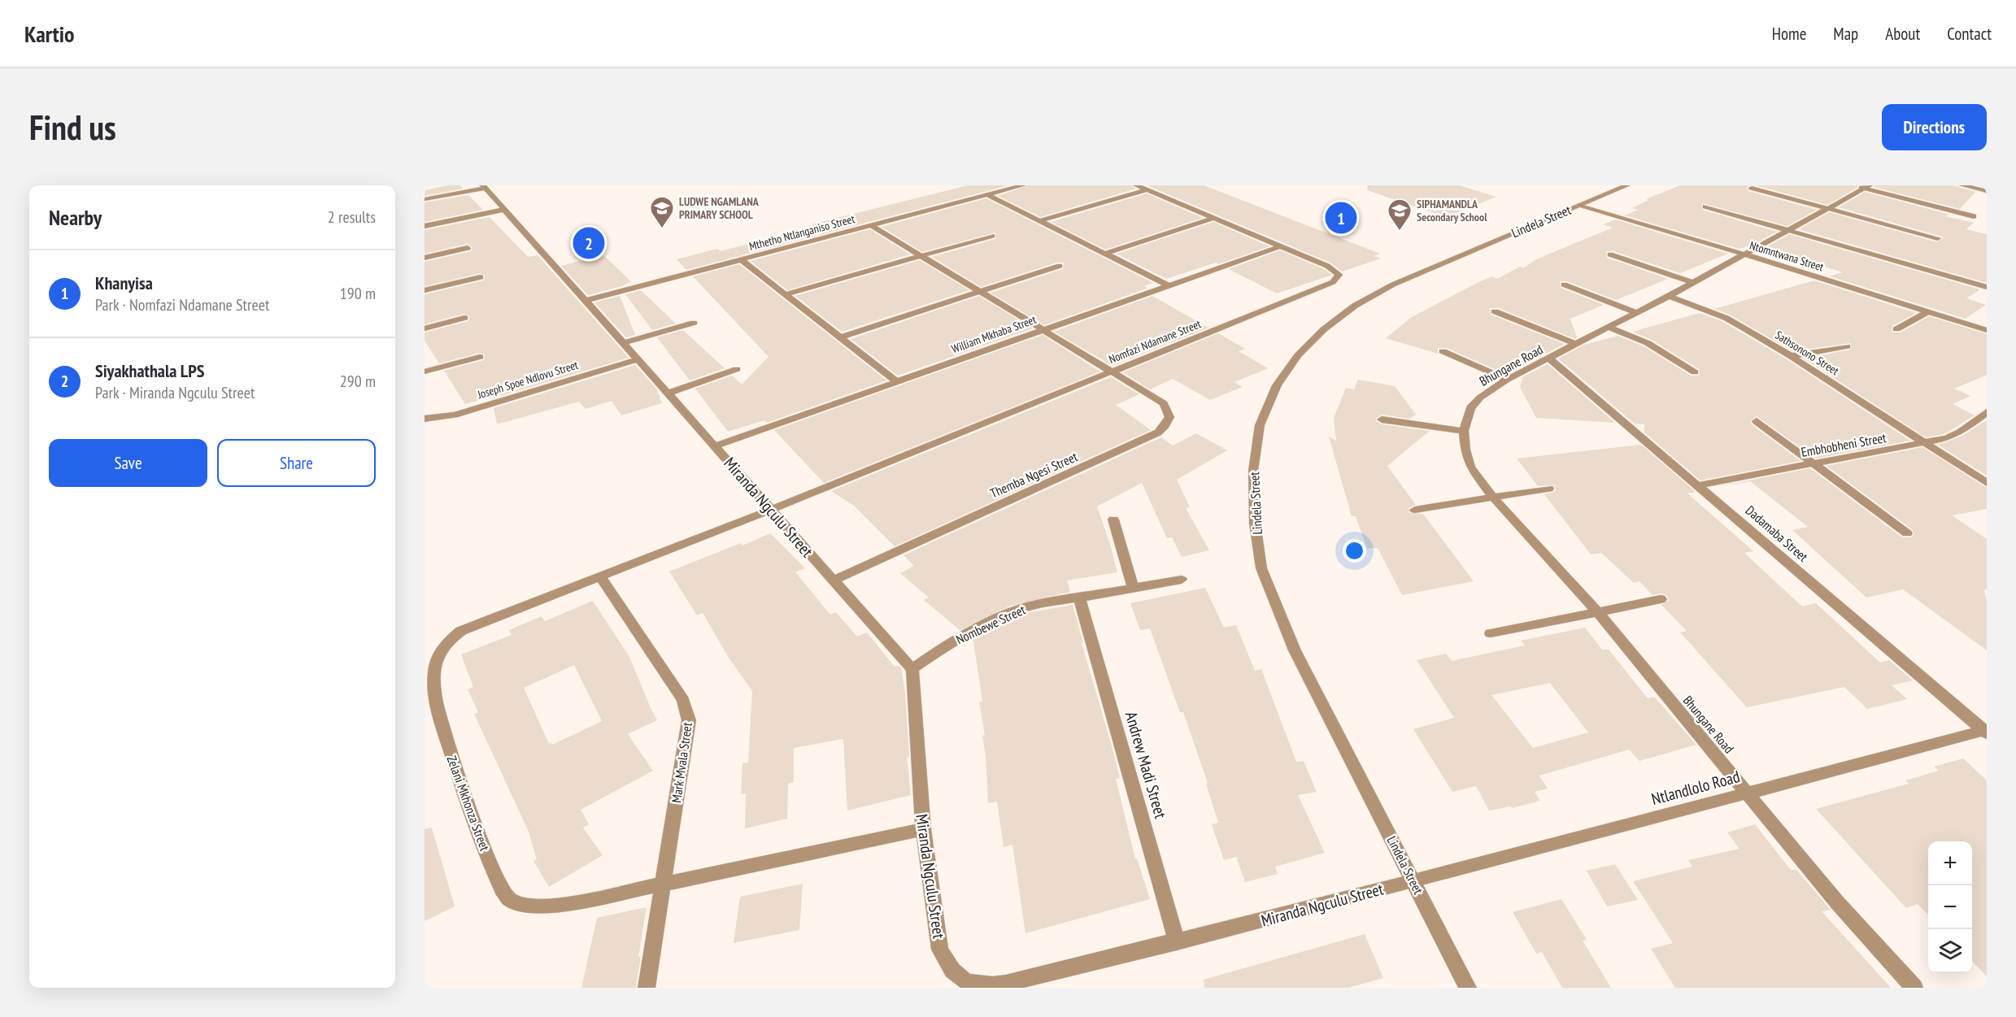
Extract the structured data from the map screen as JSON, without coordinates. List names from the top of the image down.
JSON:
{
  "streets": {
    "street": [
      "Lindela Street",
      "Mthetho Ntlanganiso Street",
      "Ntomntwana Street",
      "William Mkhaba Street",
      "Nomfazi Ndamane Street",
      "Sathsonono Street",
      "Bhungane Road",
      "Joseph Spoe Ndlovu Street",
      "Embhobheni Street",
      "Themba Ngesi Street",
      "Miranda Ngculu Street",
      "Dadamaba Street",
      "Nombewe Street",
      "Mark Mvala Street",
      "Andrew Madi Street",
      "Ntlandlolo Road",
      "Zelani Mkhonza Street"
    ]
  },
  "crossings": [
    ["Lindela Street", "Ntomntwana Street"],
    ["Lindela Street", "Miranda Ngculu Street"],
    ["Lindela Street", "Ntlandlolo Road"],
    ["Mthetho Ntlanganiso Street", "Miranda Ngculu Street"],
    ["Ntomntwana Street", "Bhungane Road"],
    ["William Mkhaba Street", "Nomfazi Ndamane Street"],
    ["William Mkhaba Street", "Miranda Ngculu Street"],
    ["Nomfazi Ndamane Street", "Themba Ngesi Street"],
    ["Nomfazi Ndamane Street", "Miranda Ngculu Street"],
    ["Nomfazi Ndamane Street", "Zelani Mkhonza Street"],
    ["Sathsonono Street", "Bhungane Road"],
    ["Sathsonono Street", "Embhobheni Street"],
    ["Bhungane Road", "Dadamaba Street"],
    ["Bhungane Road", "Ntlandlolo Road"],
    ["Joseph Spoe Ndlovu Street", "Miranda Ngculu Street"],
    ["Embhobheni Street", "Dadamaba Street"],
    ["Themba Ngesi Street", "Miranda Ngculu Street"],
    ["Miranda Ngculu Street", "Nombewe Street"],
    ["Miranda Ngculu Street", "Andrew Madi Street"],
    ["Miranda Ngculu Street", "Ntlandlolo Road"],
    ["Miranda Ngculu Street", "Zelani Mkhonza Street"],
    ["Dadamaba Street", "Ntlandlolo Road"],
    ["Nombewe Street", "Andrew Madi Street"],
    ["Mark Mvala Street", "Zelani Mkhonza Street"]
  ],
  "places": {
    "school or university": ["LUDWE NGAMLANA PRIMARY SCHOOL", "SIPHAMANDLA Secondary School"]
  },
  "page": {
    "header": "Kartio",
    "nav": [
      "Home",
      "Map",
      "About",
      "Contact"
    ],
    "buttons": [
      "Directions",
      ["Save", "Share"]
    ],
    "title": "Find us",
    "heading": ["Nearby", "2 results"],
    "pins": ["1", "2"],
    "list": [
      {
        "mark": "1",
        "name": "Khanyisa",
        "note": "Park · Nomfazi Ndamane Street",
        "value": "190 m"
      },
      {
        "mark": "2",
        "name": "Siyakhathala LPS",
        "note": "Park · Miranda Ngculu Street",
        "value": "290 m"
      }
    ],
    "map_buttons": ["+", "−"]
  }
}
